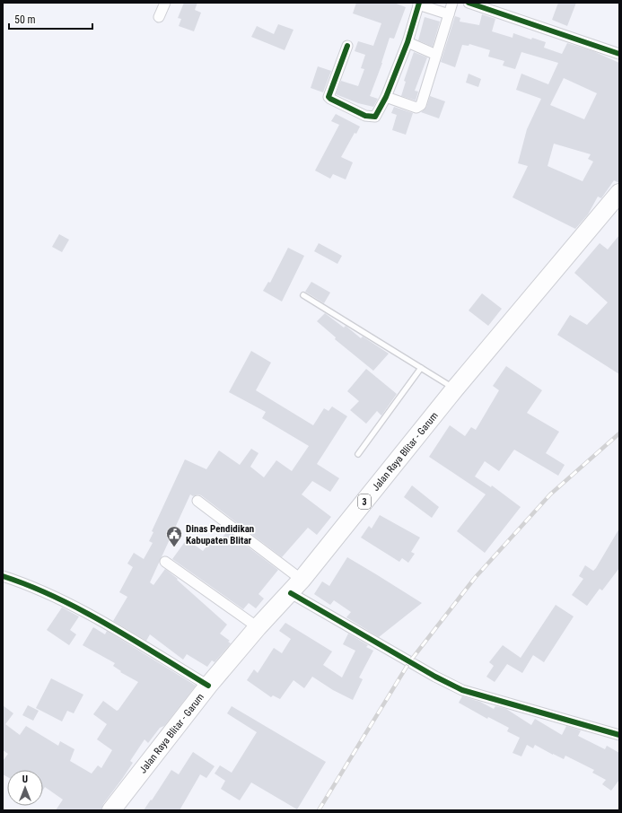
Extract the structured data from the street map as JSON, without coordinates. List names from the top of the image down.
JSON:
{
  "streets": {
    "highway": ["Jalan Raya Blitar - Garum", "3"]
  },
  "places": {
    "public building": ["Dinas Pendidikan Kabupaten Blitar"]
  },
  "scale_bar": "50 m",
  "north": "top"
}
